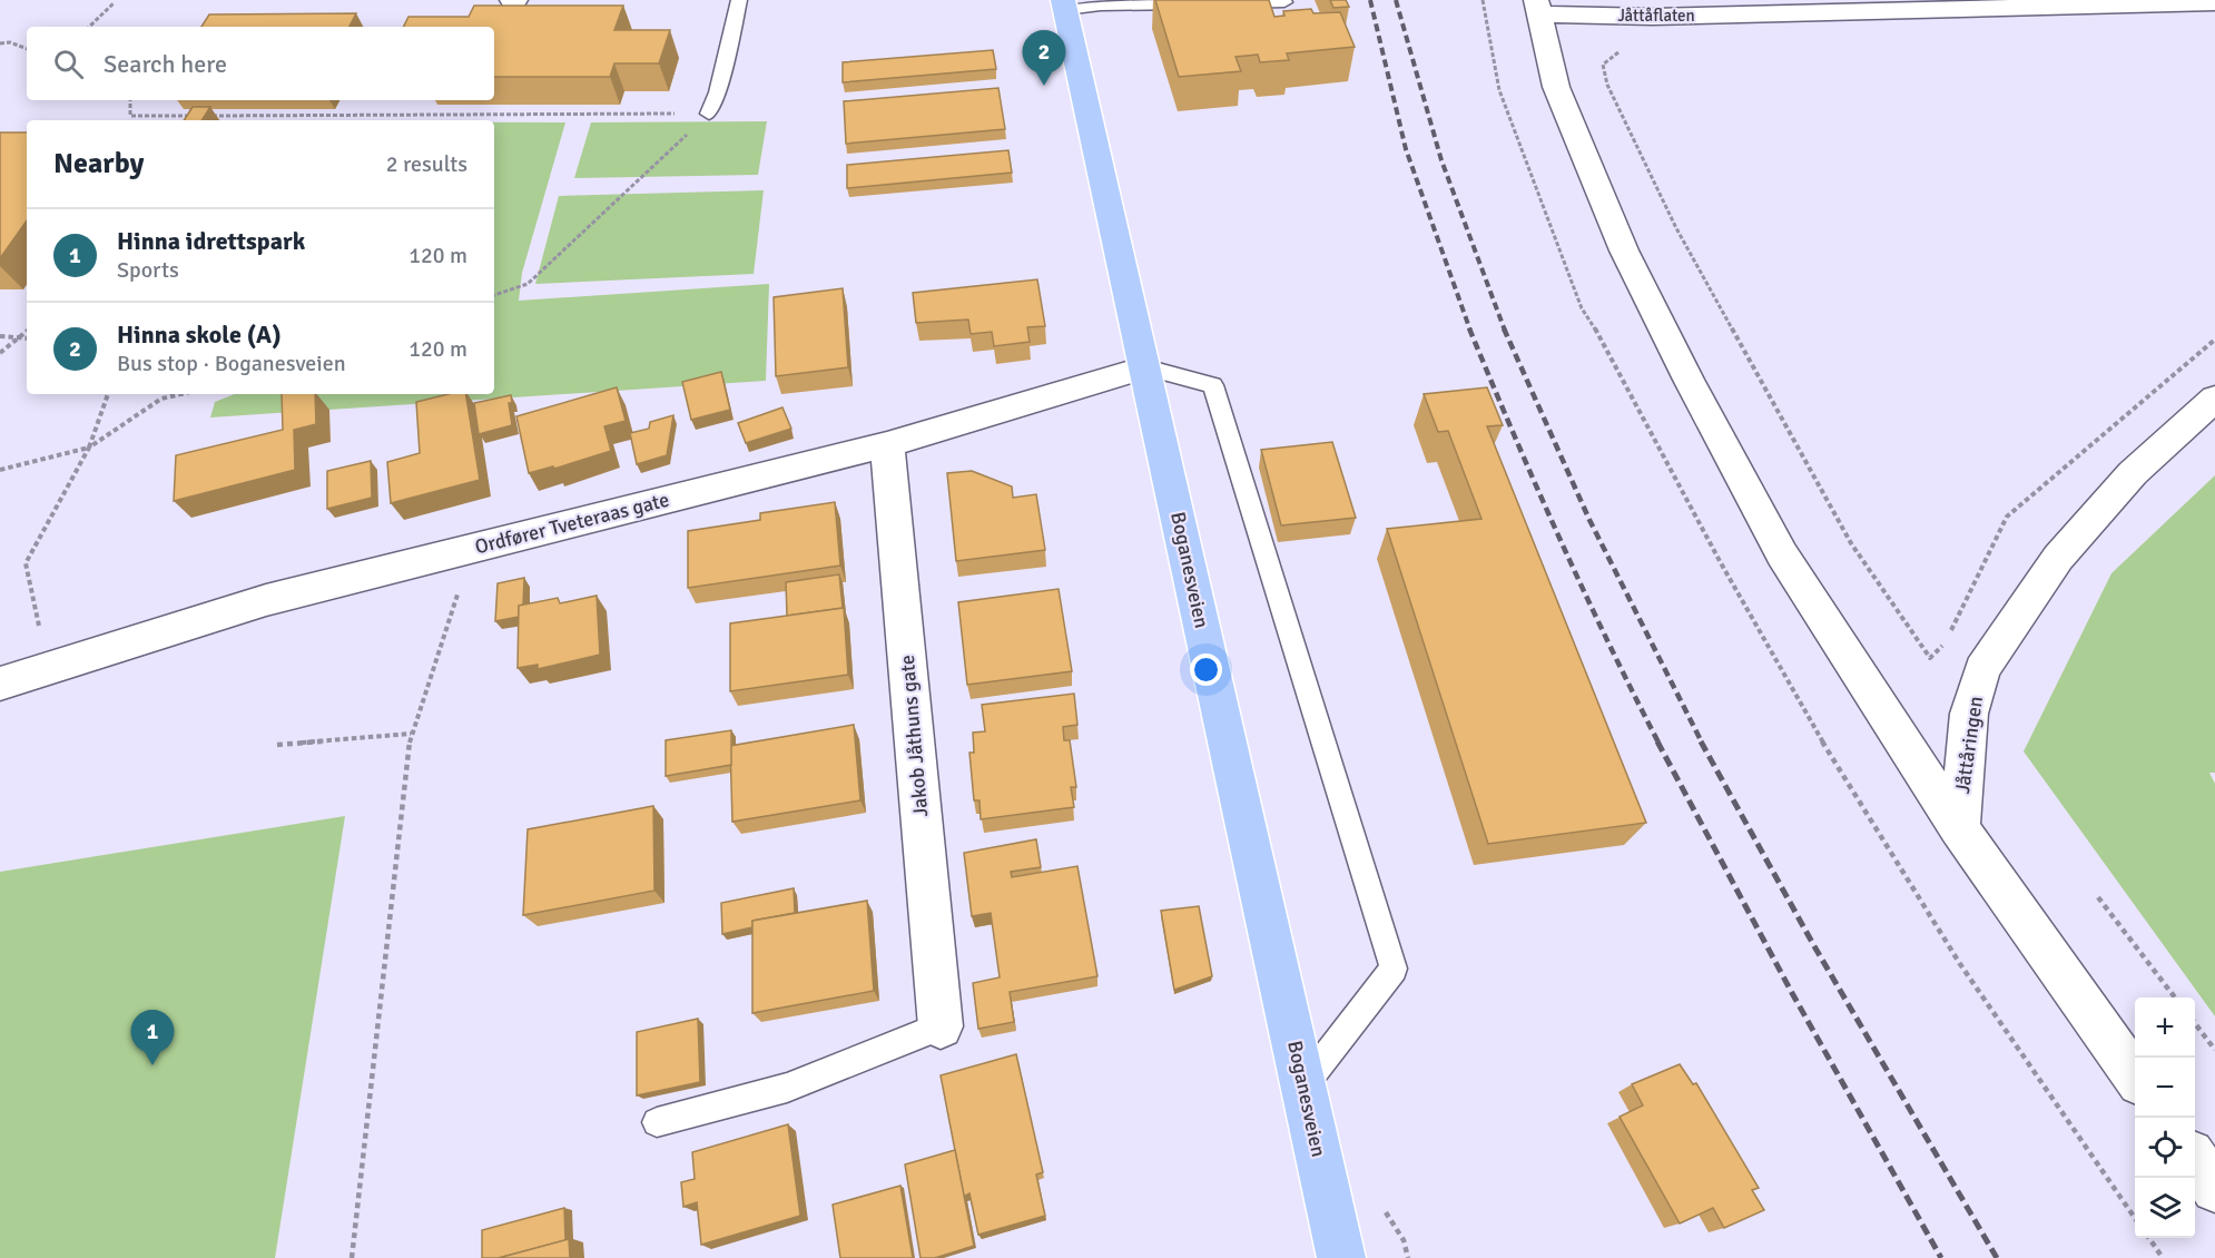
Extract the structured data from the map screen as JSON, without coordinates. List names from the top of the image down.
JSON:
{
  "streets": {
    "main road": ["Boganesveien"],
    "street": [
      "Jåttåflaten",
      "Ordfører Tveteraas gate",
      "Jakob Jåthuns gate",
      "Jåttåringen"
    ]
  },
  "crossings": [
    ["Ordfører Tveteraas gate", "Boganesveien"],
    ["Ordfører Tveteraas gate", "Jakob Jåthuns gate"]
  ],
  "page": {
    "search": "Search here",
    "pins": ["2", "1"],
    "heading": ["Nearby", "2 results"],
    "list": [
      {
        "mark": "1",
        "name": "Hinna idrettspark",
        "note": "Sports",
        "value": "120 m"
      },
      {
        "mark": "2",
        "name": "Hinna skole (A)",
        "note": "Bus stop · Boganesveien",
        "value": "120 m"
      }
    ],
    "map_buttons": ["+", "−"]
  }
}
